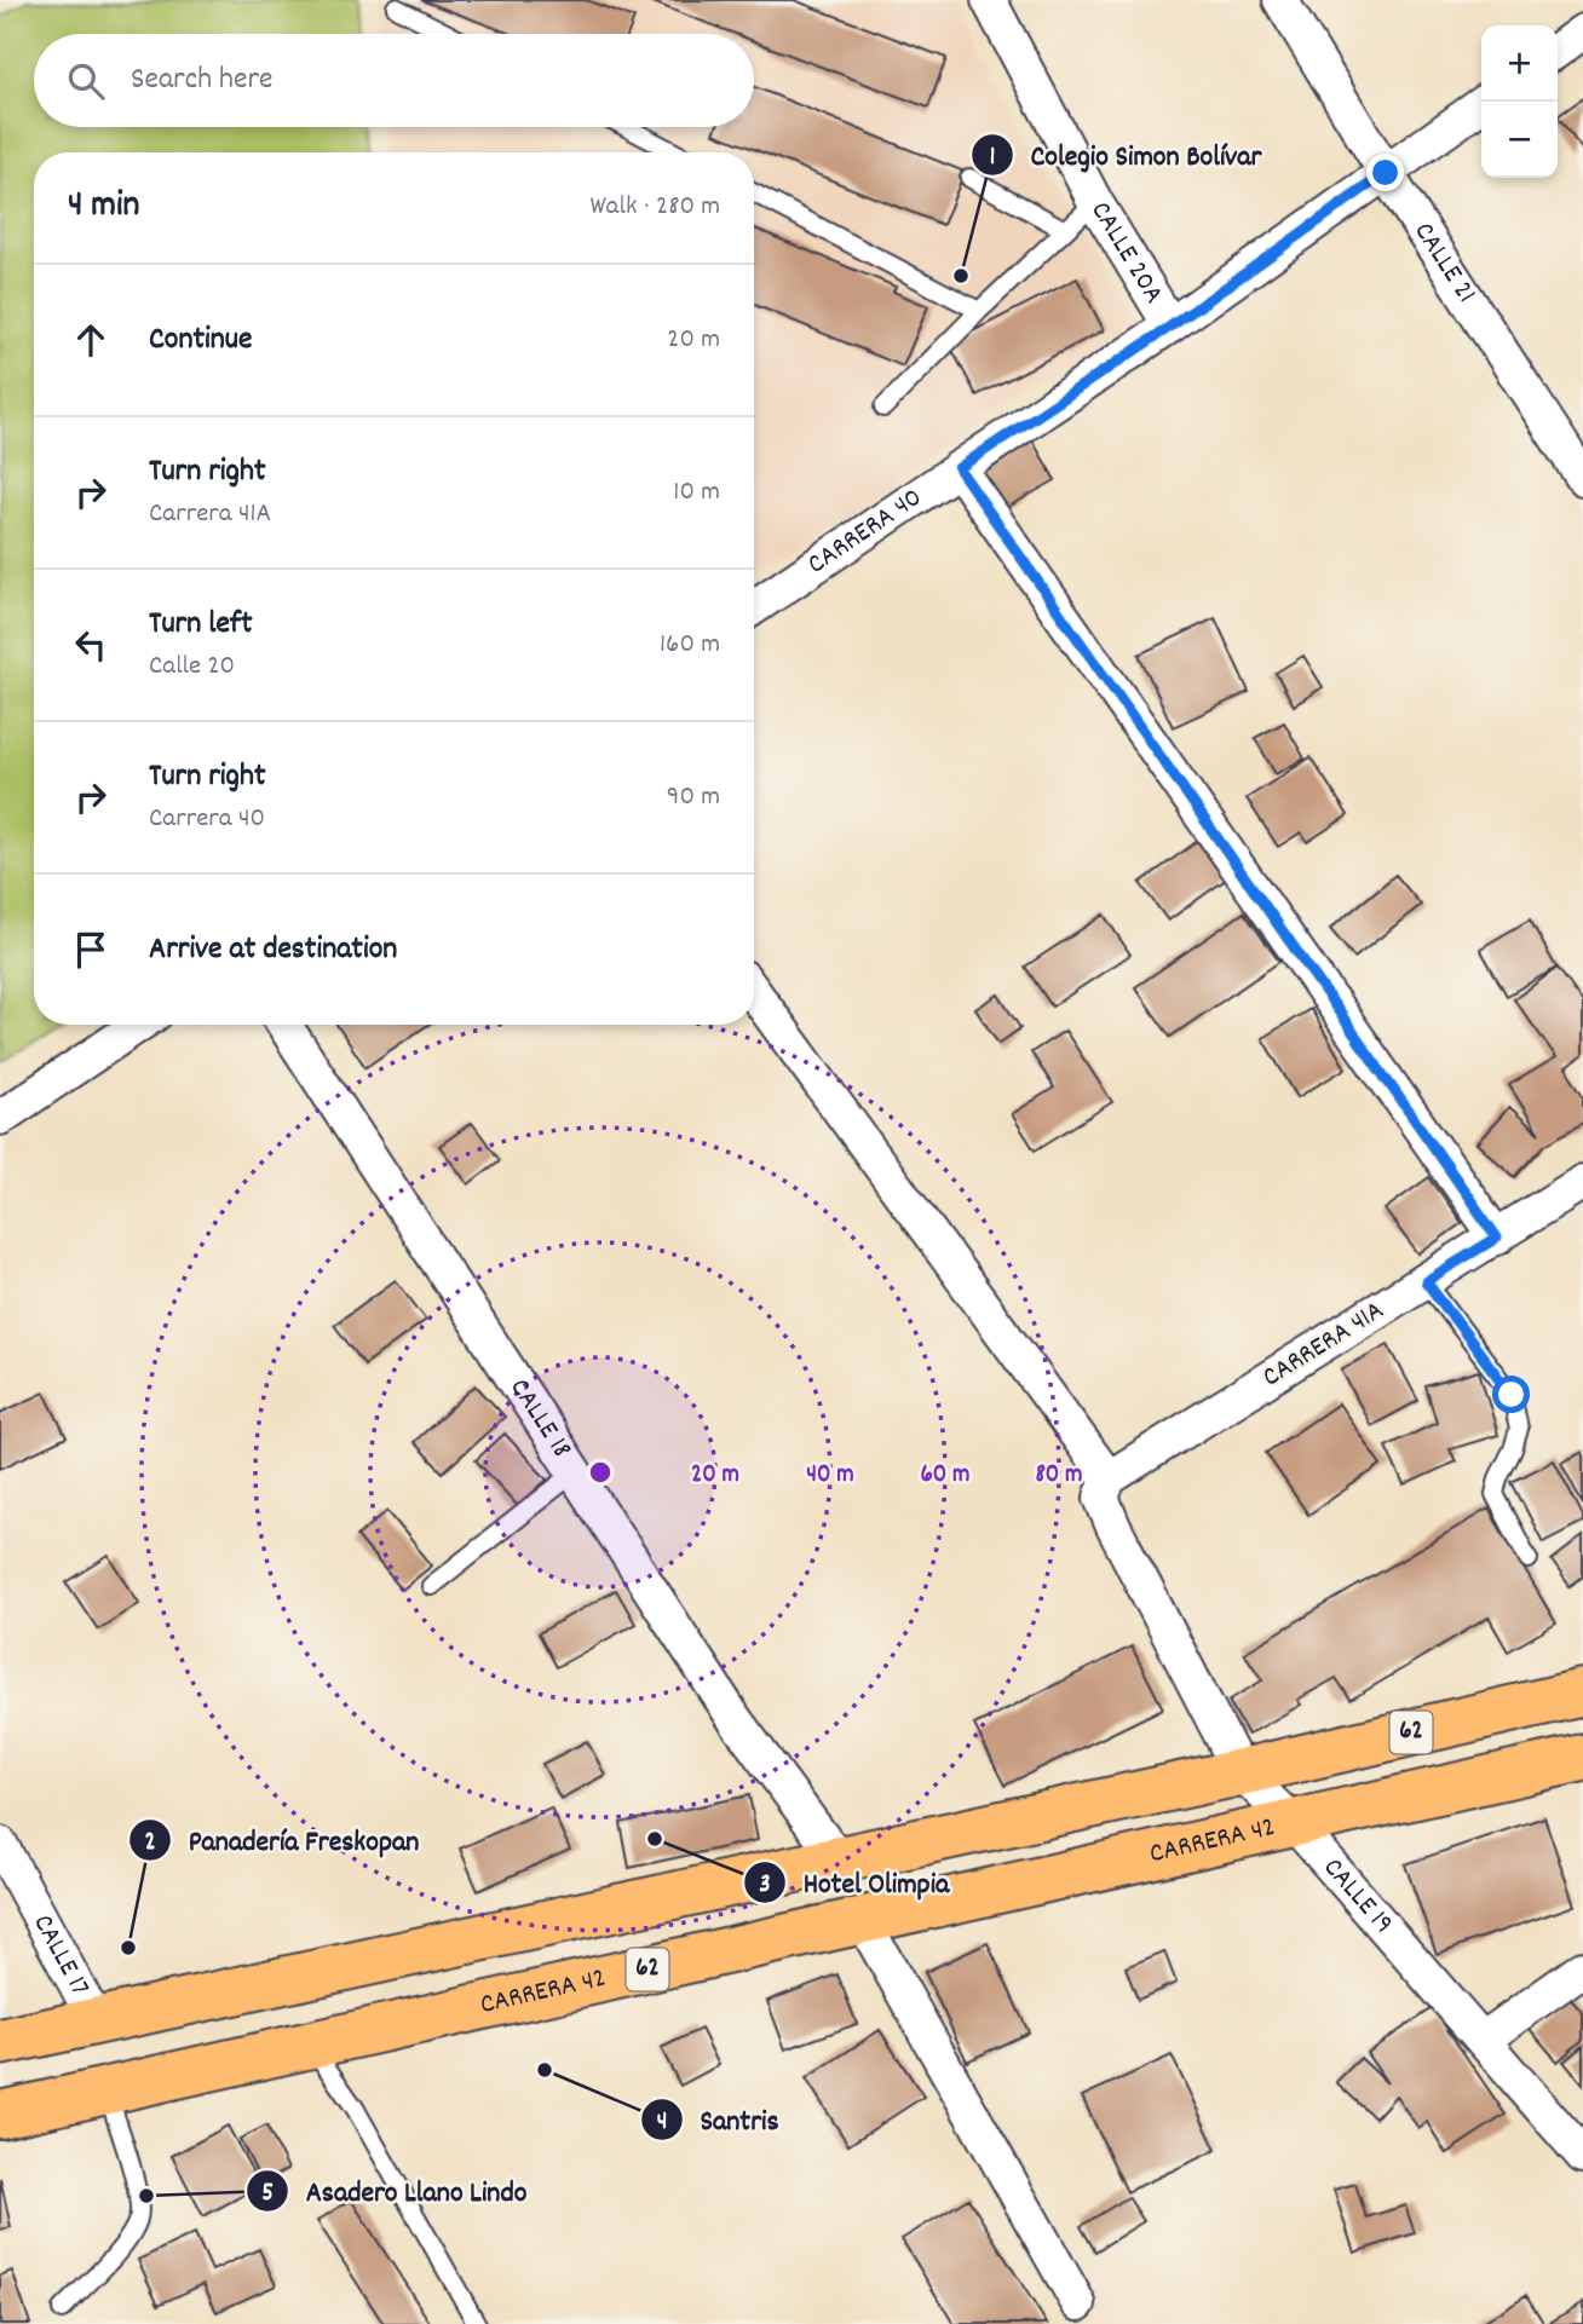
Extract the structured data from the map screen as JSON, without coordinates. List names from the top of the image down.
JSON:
{
  "streets": {
    "highway": ["62", "CARRERA 42"],
    "street": [
      "CALLE 20A",
      "CALLE 21",
      "CARRERA 40",
      "CARRERA 41A",
      "CALLE 18",
      "CALLE 19",
      "CALLE 17"
    ]
  },
  "crossings": [
    ["CALLE 20A", "CARRERA 40"],
    ["CALLE 21", "CARRERA 40"],
    ["CARRERA 41A", "CALLE 19"],
    ["CALLE 18", "62"],
    ["62", "CALLE 19"],
    ["62", "CALLE 17"],
    ["CARRERA 42", "CALLE 19"]
  ],
  "places": [
    "Colegio Simon Bolívar",
    "Hotel Olimpia",
    "Panadería Freskopan",
    "Santris",
    "Asadero Llano Lindo"
  ],
  "page": {
    "map_buttons": ["+", "−"],
    "search": "Search here",
    "heading": ["4 min", "Walk · 280 m"],
    "list": [
      ["Continue", "20 m"],
      ["Turn right", "Carrera 41A", "10 m"],
      ["Turn left", "Calle 20", "160 m"],
      ["Turn right", "Carrera 40", "90 m"],
      "Arrive at destination"
    ]
  },
  "rings": [
    "20 m",
    "40 m",
    "60 m",
    "80 m"
  ]
}
